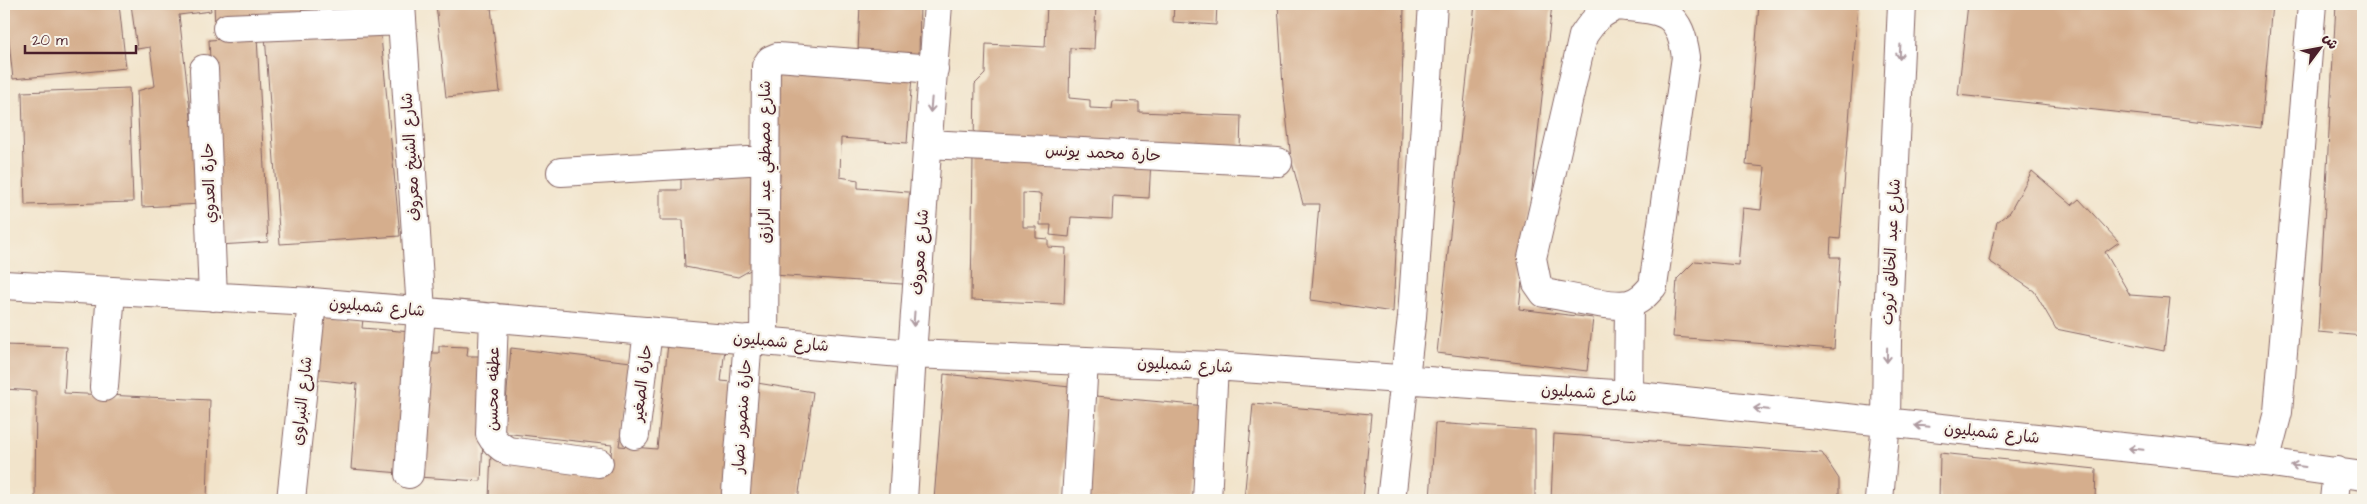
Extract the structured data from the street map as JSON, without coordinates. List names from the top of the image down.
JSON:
{
  "streets": {
    "street": [
      "حارة محمد يونس",
      "شارع الشيخ معروف",
      "شارع مصطفي عبد الرازق",
      "حارة العدوي",
      "شارع معروف",
      "شارع عبد الخالق ثروت",
      "شارع شمبليون",
      "حارة الصغير",
      "عطفه محسن",
      "شارع النبراوى",
      "حارة منصور نصار"
    ]
  },
  "crossings": [
    ["حارة محمد يونس", "شارع معروف"],
    ["شارع الشيخ معروف", "شارع شمبليون"],
    ["شارع مصطفي عبد الرازق", "شارع معروف"],
    ["شارع مصطفي عبد الرازق", "شارع شمبليون"],
    ["شارع مصطفي عبد الرازق", "حارة منصور نصار"],
    ["حارة العدوي", "شارع شمبليون"],
    ["شارع معروف", "شارع شمبليون"],
    ["شارع عبد الخالق ثروت", "شارع شمبليون"],
    ["شارع شمبليون", "حارة الصغير"],
    ["شارع شمبليون", "عطفه محسن"],
    ["شارع شمبليون", "شارع النبراوى"],
    ["شارع شمبليون", "حارة منصور نصار"]
  ],
  "one_way": ["شارع معروف", "شارع عبد الخالق ثروت"],
  "scale_bar": "20 m",
  "north": "top right"
}
